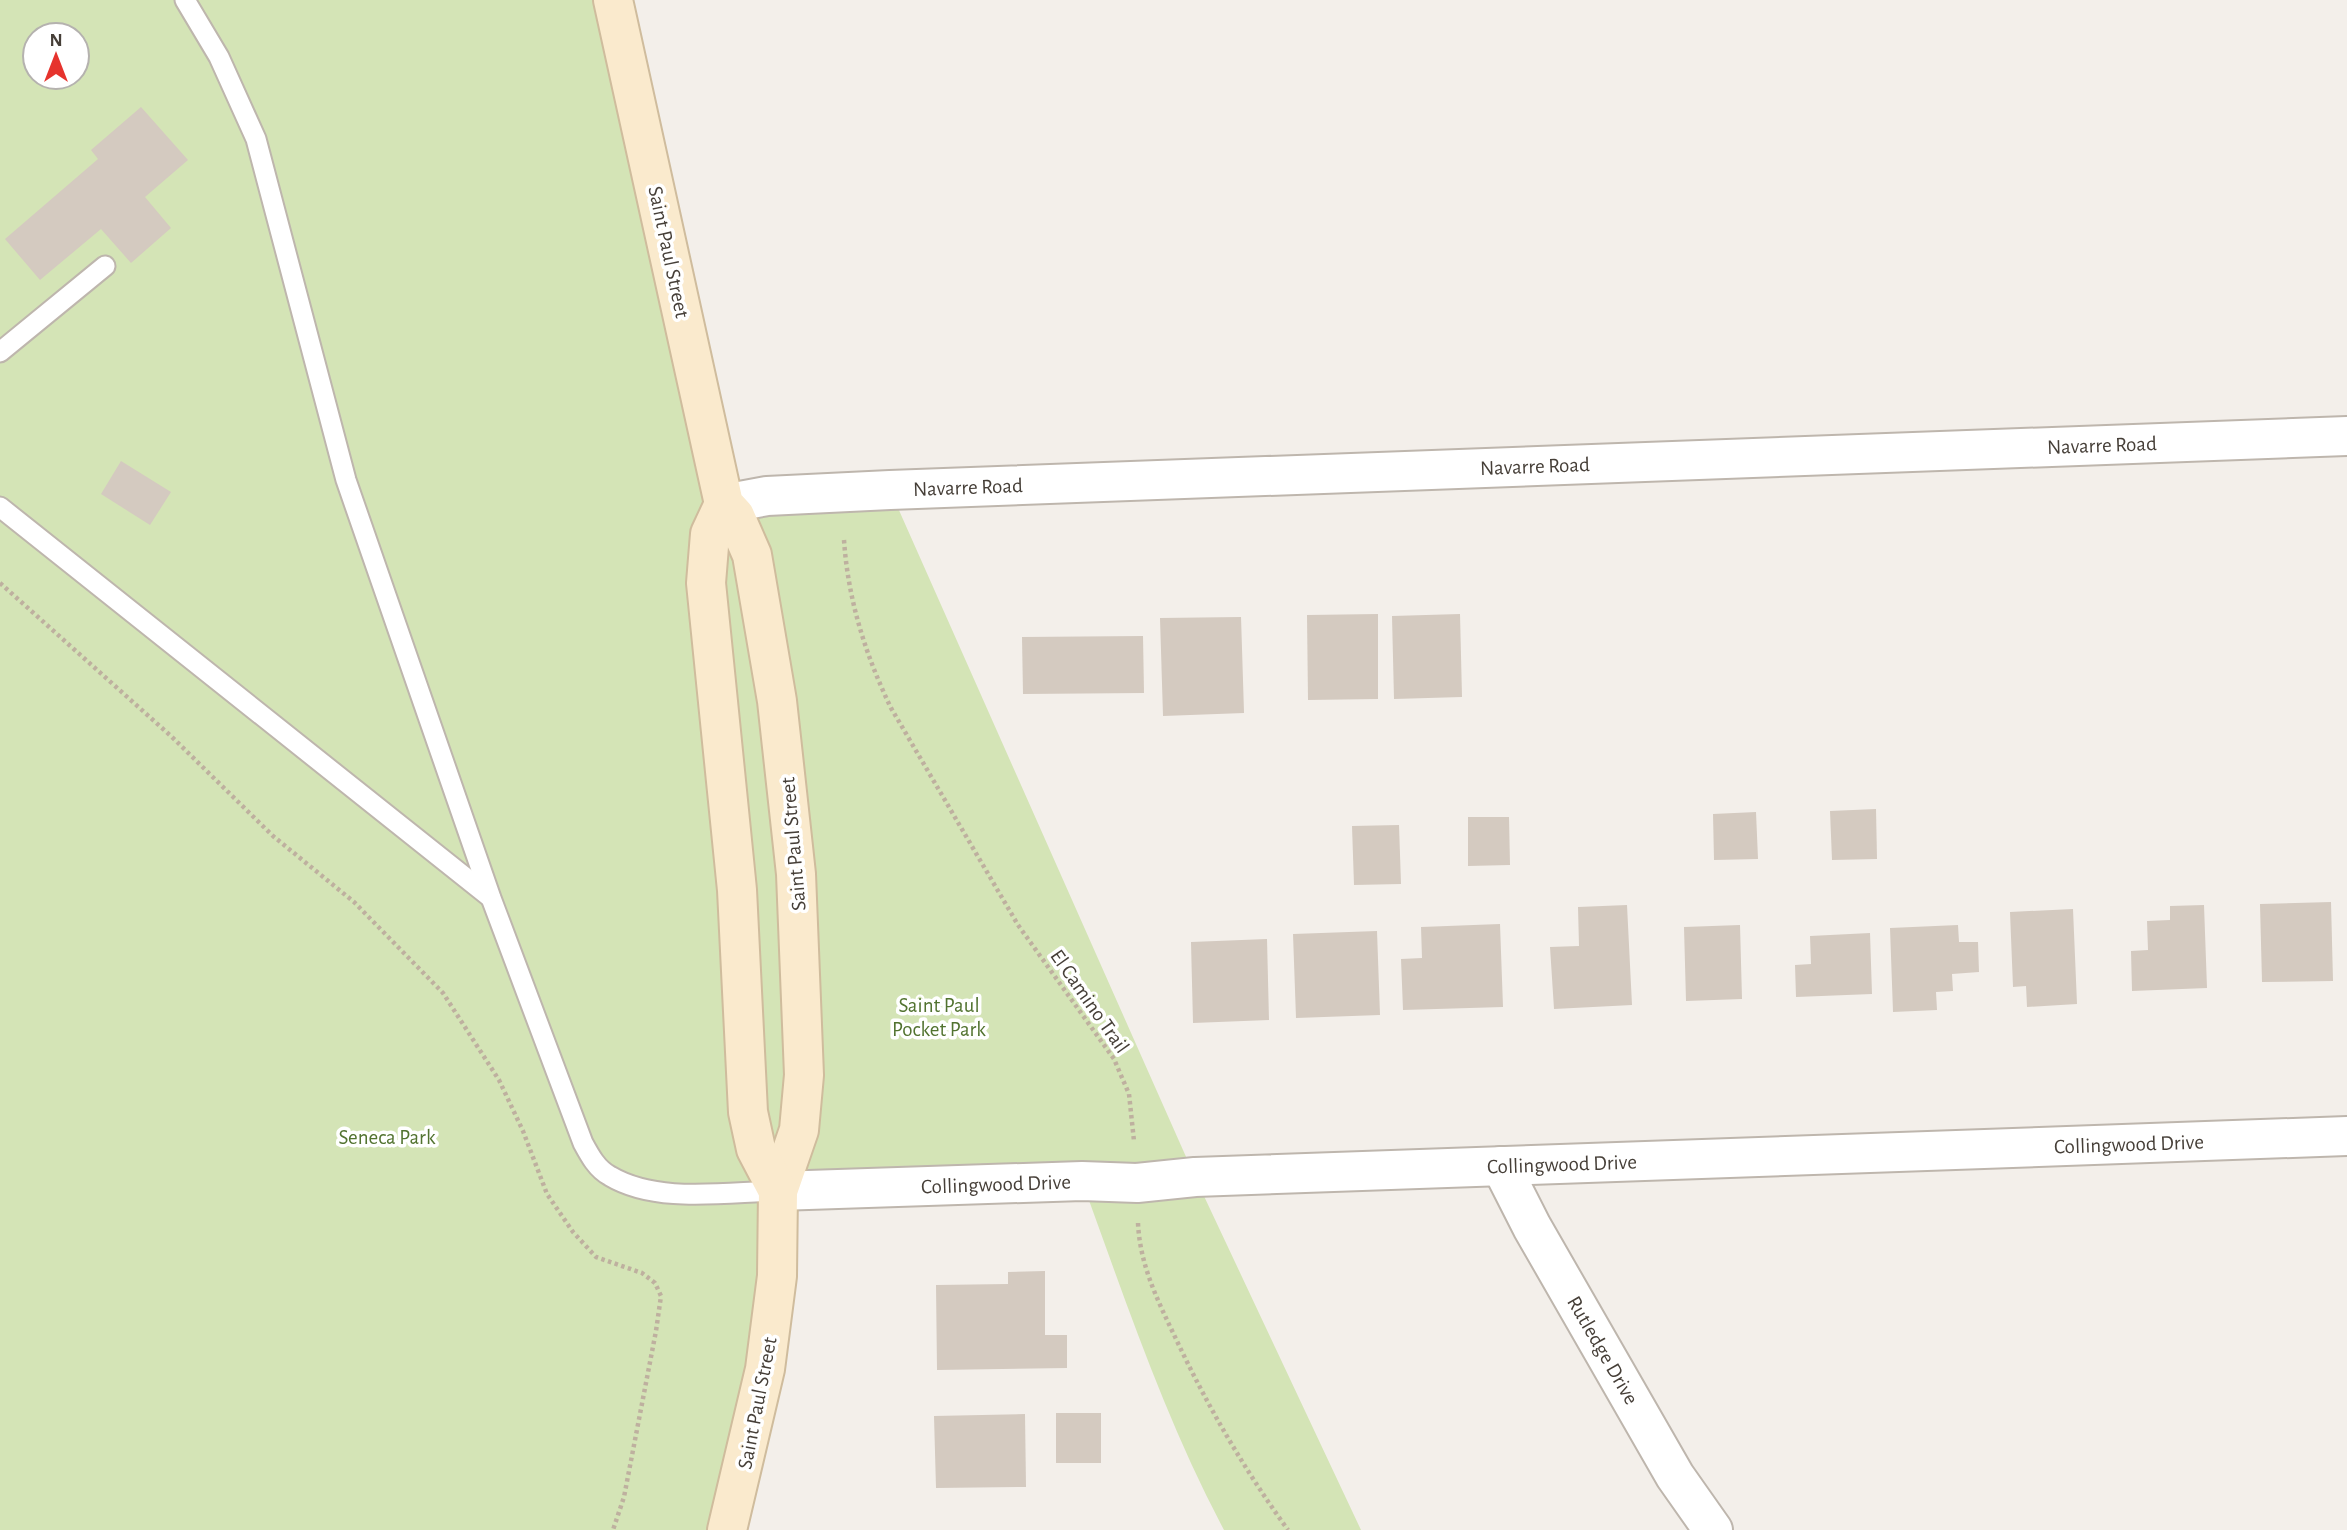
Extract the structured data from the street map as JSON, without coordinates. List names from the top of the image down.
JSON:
{
  "streets": {
    "main road": ["Saint Paul Street"],
    "street": ["Navarre Road", "Collingwood Drive", "Rutledge Drive"],
    "path": ["El Camino Trail"]
  },
  "crossings": [
    ["Saint Paul Street", "Navarre Road"],
    ["Saint Paul Street", "Collingwood Drive"],
    ["El Camino Trail", "Collingwood Drive"],
    ["Collingwood Drive", "Rutledge Drive"]
  ],
  "parks": ["Saint Paul Pocket Park", "Seneca Park"],
  "north": "top"
}
